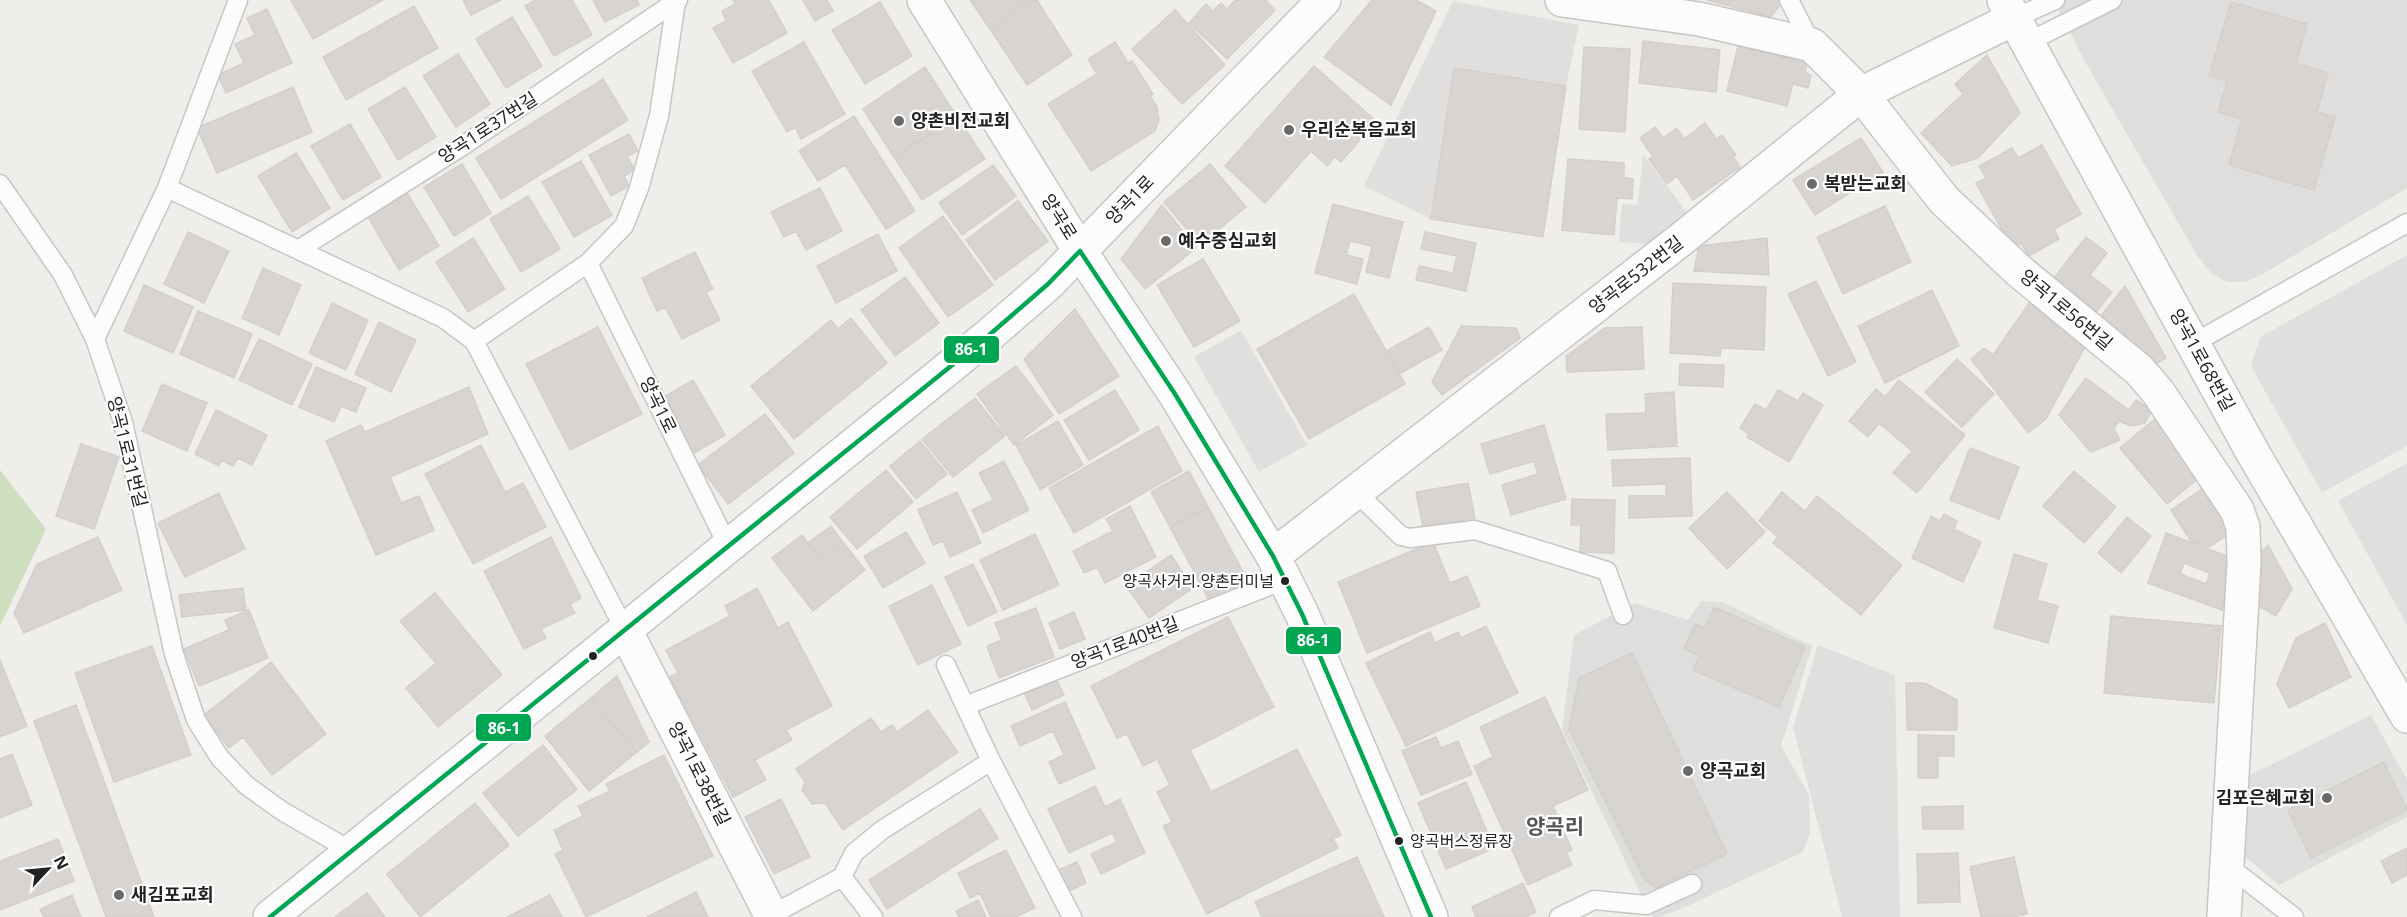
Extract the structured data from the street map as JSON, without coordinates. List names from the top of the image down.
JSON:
{
  "streets": {
    "street": [
      "양곡1로",
      "양곡로",
      "양곡로532번길",
      "양곡1로56번길",
      "양곡1로68번길",
      "양곡1로38번길"
    ],
    "lane": ["양곡1로37번길", "양곡1로31번길", "양곡1로40번길"]
  },
  "crossings": [
    ["양곡1로37번길", "양곡1로"],
    ["양곡1로", "양곡로"],
    ["양곡1로", "양곡1로31번길"],
    ["양곡1로", "양곡1로38번길"],
    ["양곡로", "양곡로532번길"],
    ["양곡로", "양곡1로40번길"],
    ["양곡로532번길", "양곡1로56번길"],
    ["양곡로532번길", "양곡1로68번길"],
    ["양곡로532번길", "양곡1로40번길"]
  ],
  "districts": ["양곡리"],
  "places": [
    "양촌비전교회",
    "우리순복음교회",
    "복받는교회",
    "예수중심교회",
    "양곡사거리.양촌터미널",
    "양곡교회",
    "김포은혜교회",
    "양곡버스정류장",
    "새김포교회"
  ],
  "lines": ["transit line 86-1"],
  "north": "top right"
}
